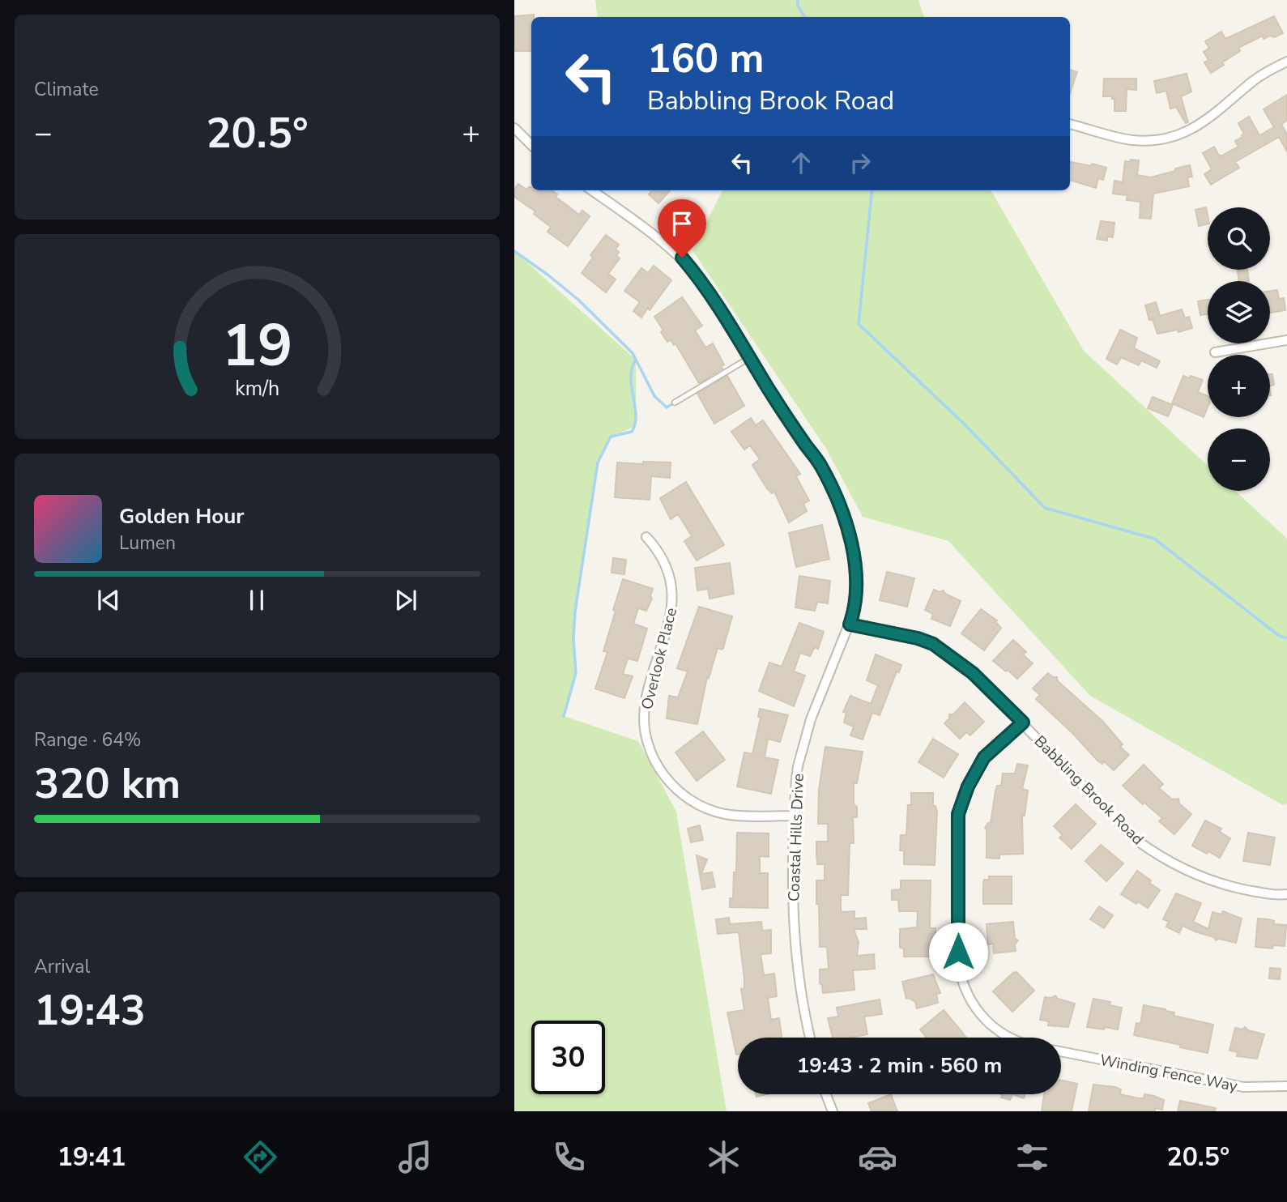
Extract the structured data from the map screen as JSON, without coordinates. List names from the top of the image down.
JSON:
{
  "streets": {
    "street": [
      "Overlook Place",
      "Babbling Brook Road",
      "Coastal Hills Drive",
      "Winding Fence Way"
    ]
  },
  "crossings": [
    ["Overlook Place", "Coastal Hills Drive"],
    ["Babbling Brook Road", "Coastal Hills Drive"]
  ],
  "page": {
    "tile": [
      "Climate",
      ["Range · 64%", "320 km"],
      ["Arrival", "19:43"]
    ],
    "turn": ["160 m", "Babbling Brook Road"],
    "heat": ["−", "20.5°", "+"],
    "map_buttons": ["+", "−"],
    "song": ["Golden Hour", "Lumen"],
    "limit": "30",
    "trip": "19:43 · 2 min · 560 m",
    "tabs": ["19:41", "20.5°"],
    "gauge": ["19", "km/h"]
  }
}
